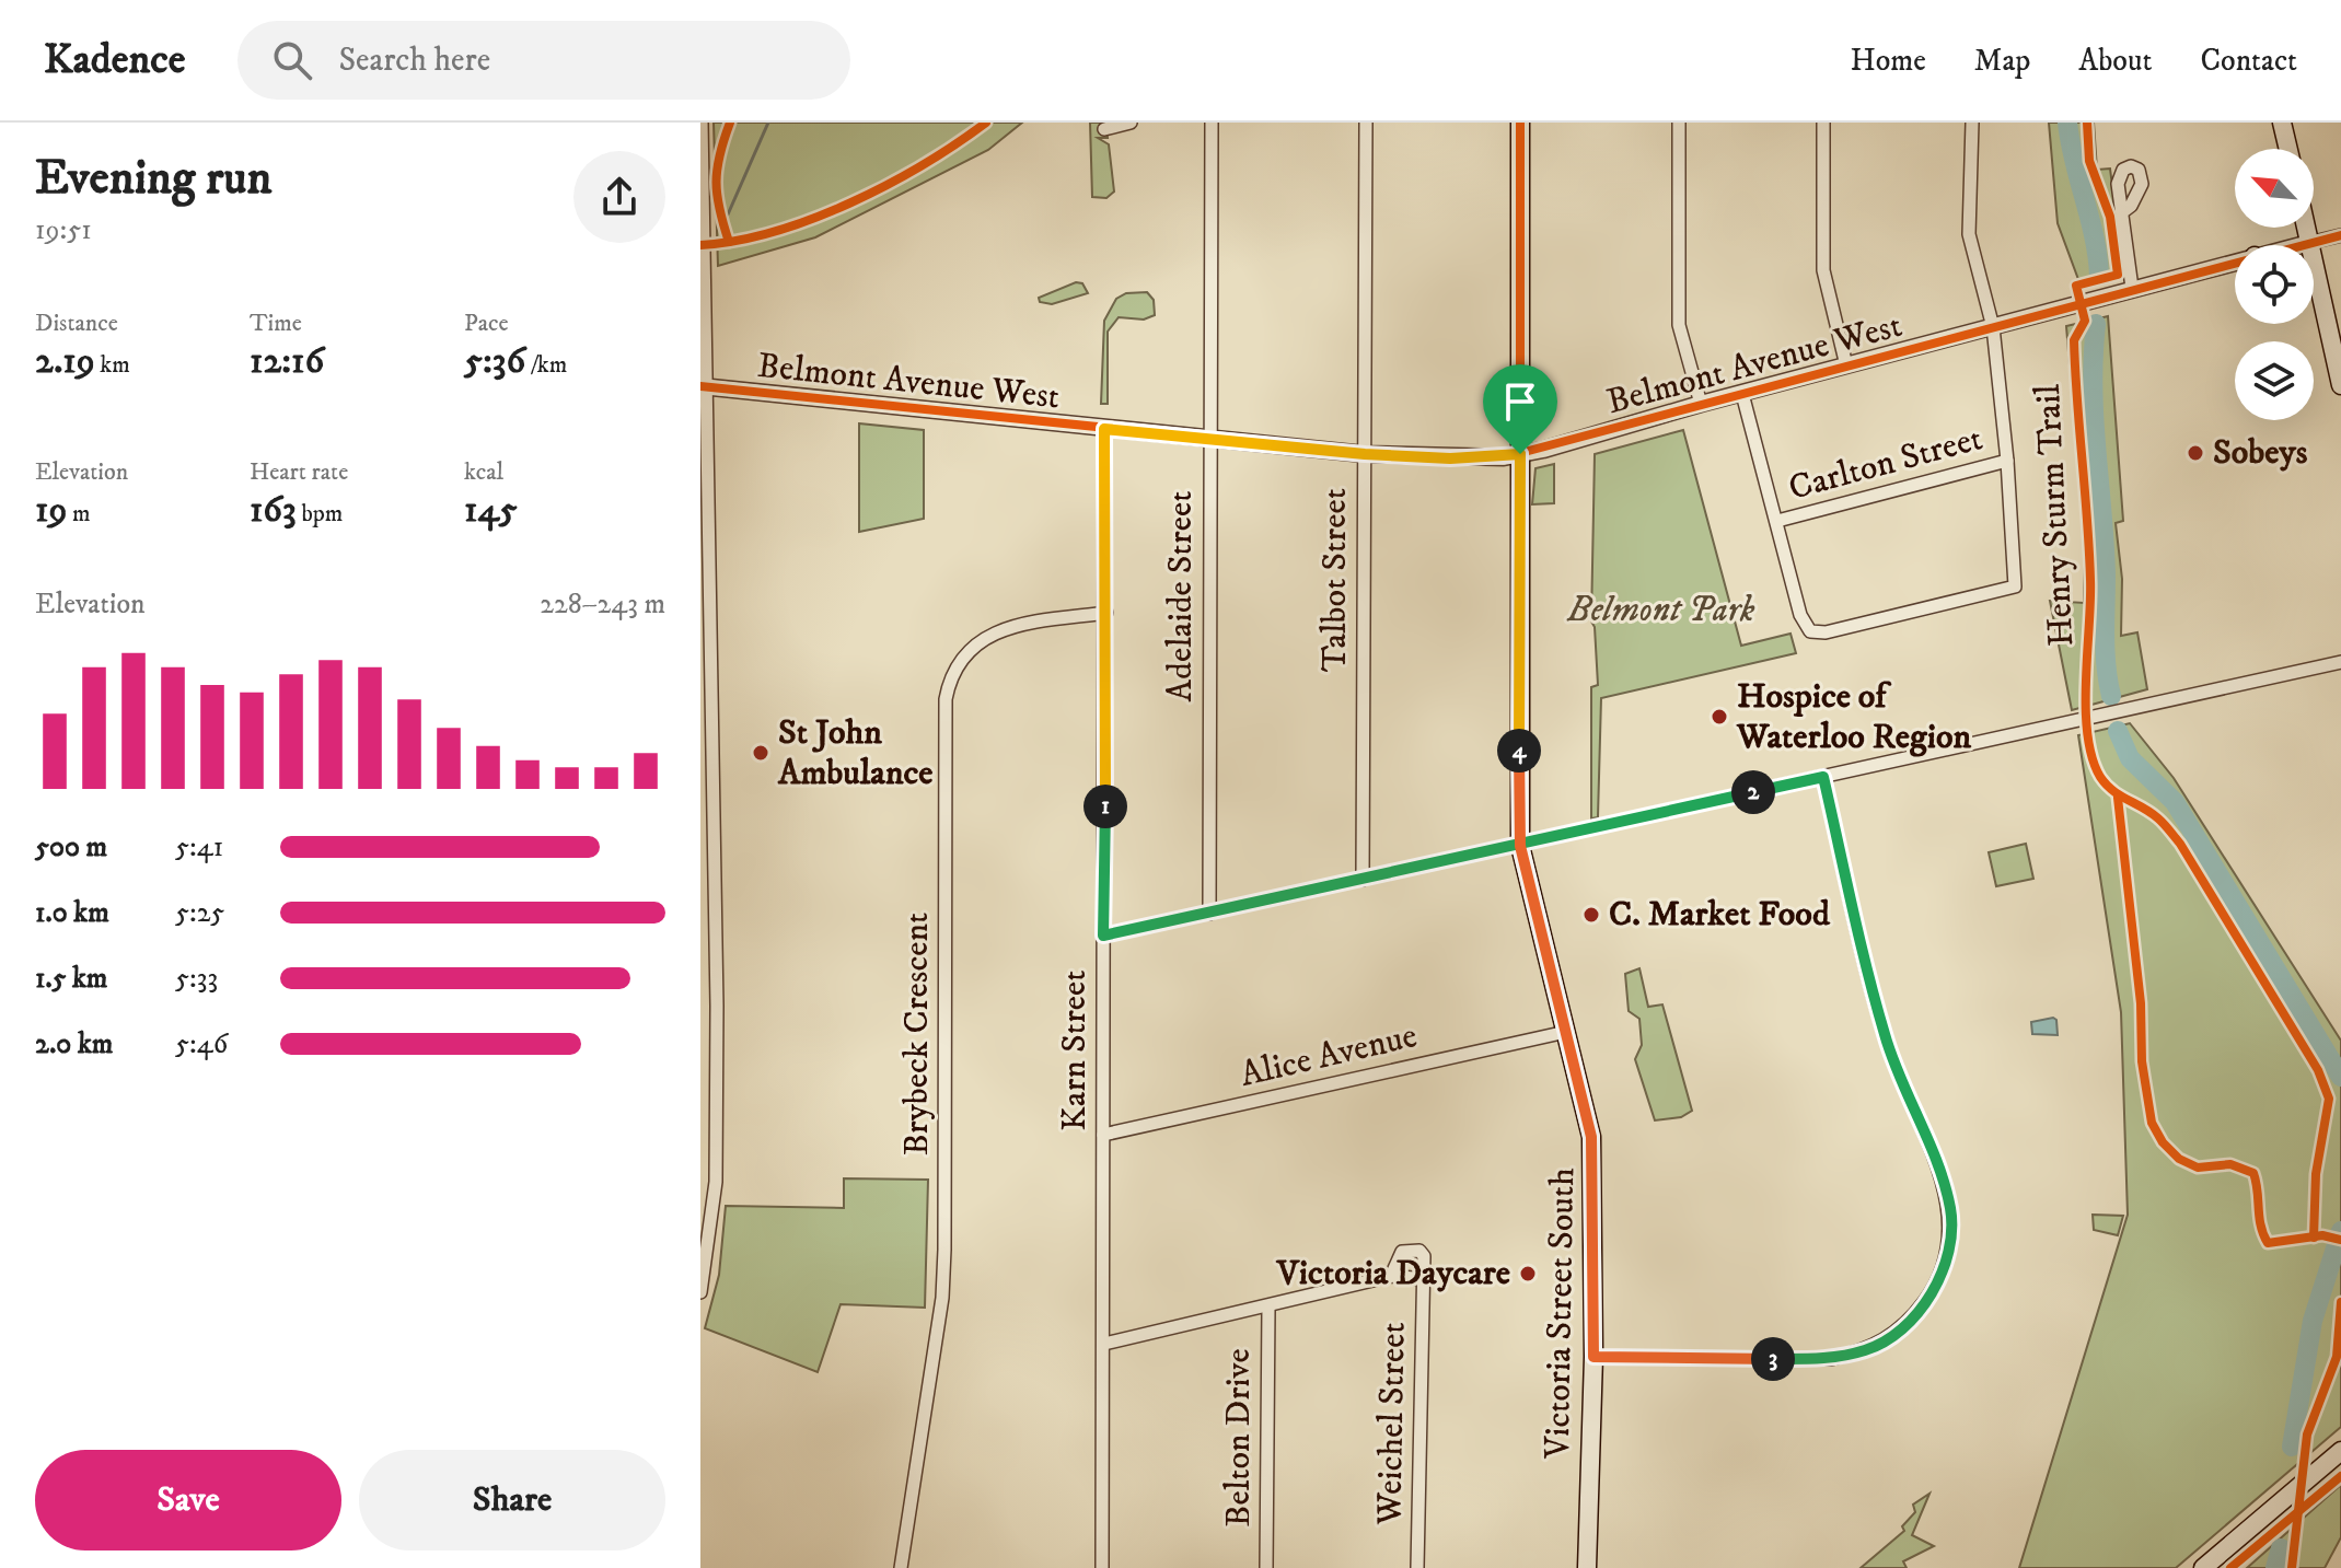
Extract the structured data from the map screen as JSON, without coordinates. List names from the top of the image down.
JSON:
{
  "streets": {
    "main road": ["Victoria Street South"],
    "street": [
      "Belmont Avenue West",
      "Carlton Street",
      "Talbot Street",
      "Adelaide Street",
      "Brybeck Crescent",
      "Karn Street",
      "Alice Avenue",
      "Weichel Street",
      "Belton Drive"
    ],
    "cycle path": ["Henry Sturm Trail"]
  },
  "crossings": [
    ["Belmont Avenue West", "Talbot Street"],
    ["Belmont Avenue West", "Adelaide Street"],
    ["Belmont Avenue West", "Karn Street"],
    ["Belmont Avenue West", "Victoria Street South"],
    ["Brybeck Crescent", "Karn Street"],
    ["Karn Street", "Alice Avenue"],
    ["Karn Street", "Weichel Street"],
    ["Alice Avenue", "Victoria Street South"],
    ["Weichel Street", "Belton Drive"]
  ],
  "parks": ["Belmont Park"],
  "places": [
    "Sobeys",
    "Hospice of Waterloo Region",
    "St John Ambulance",
    "C. Market Food",
    "Victoria Daycare"
  ],
  "north": "top left",
  "page": {
    "header": "Kadence",
    "search": "Search here",
    "nav": [
      "Home",
      "Map",
      "About",
      "Contact"
    ],
    "heading": ["Evening run", "19:51"],
    "stats": [
      ["Distance", "2.19 km"],
      ["Time", "12:16"],
      ["Pace", "5:36 /km"],
      ["Elevation", "19 m"],
      ["Heart rate", "163 bpm"],
      ["kcal", "145"]
    ],
    "chart": ["Elevation", "228–243 m"],
    "pins": [
      "4",
      "2",
      "1",
      "3"
    ],
    "list": [
      {
        "name": "500 m",
        "note": "5:41"
      },
      {
        "name": "1.0 km",
        "note": "5:25"
      },
      {
        "name": "1.5 km",
        "note": "5:33"
      },
      {
        "name": "2.0 km",
        "note": "5:46"
      }
    ],
    "buttons": ["Save", "Share"]
  }
}
